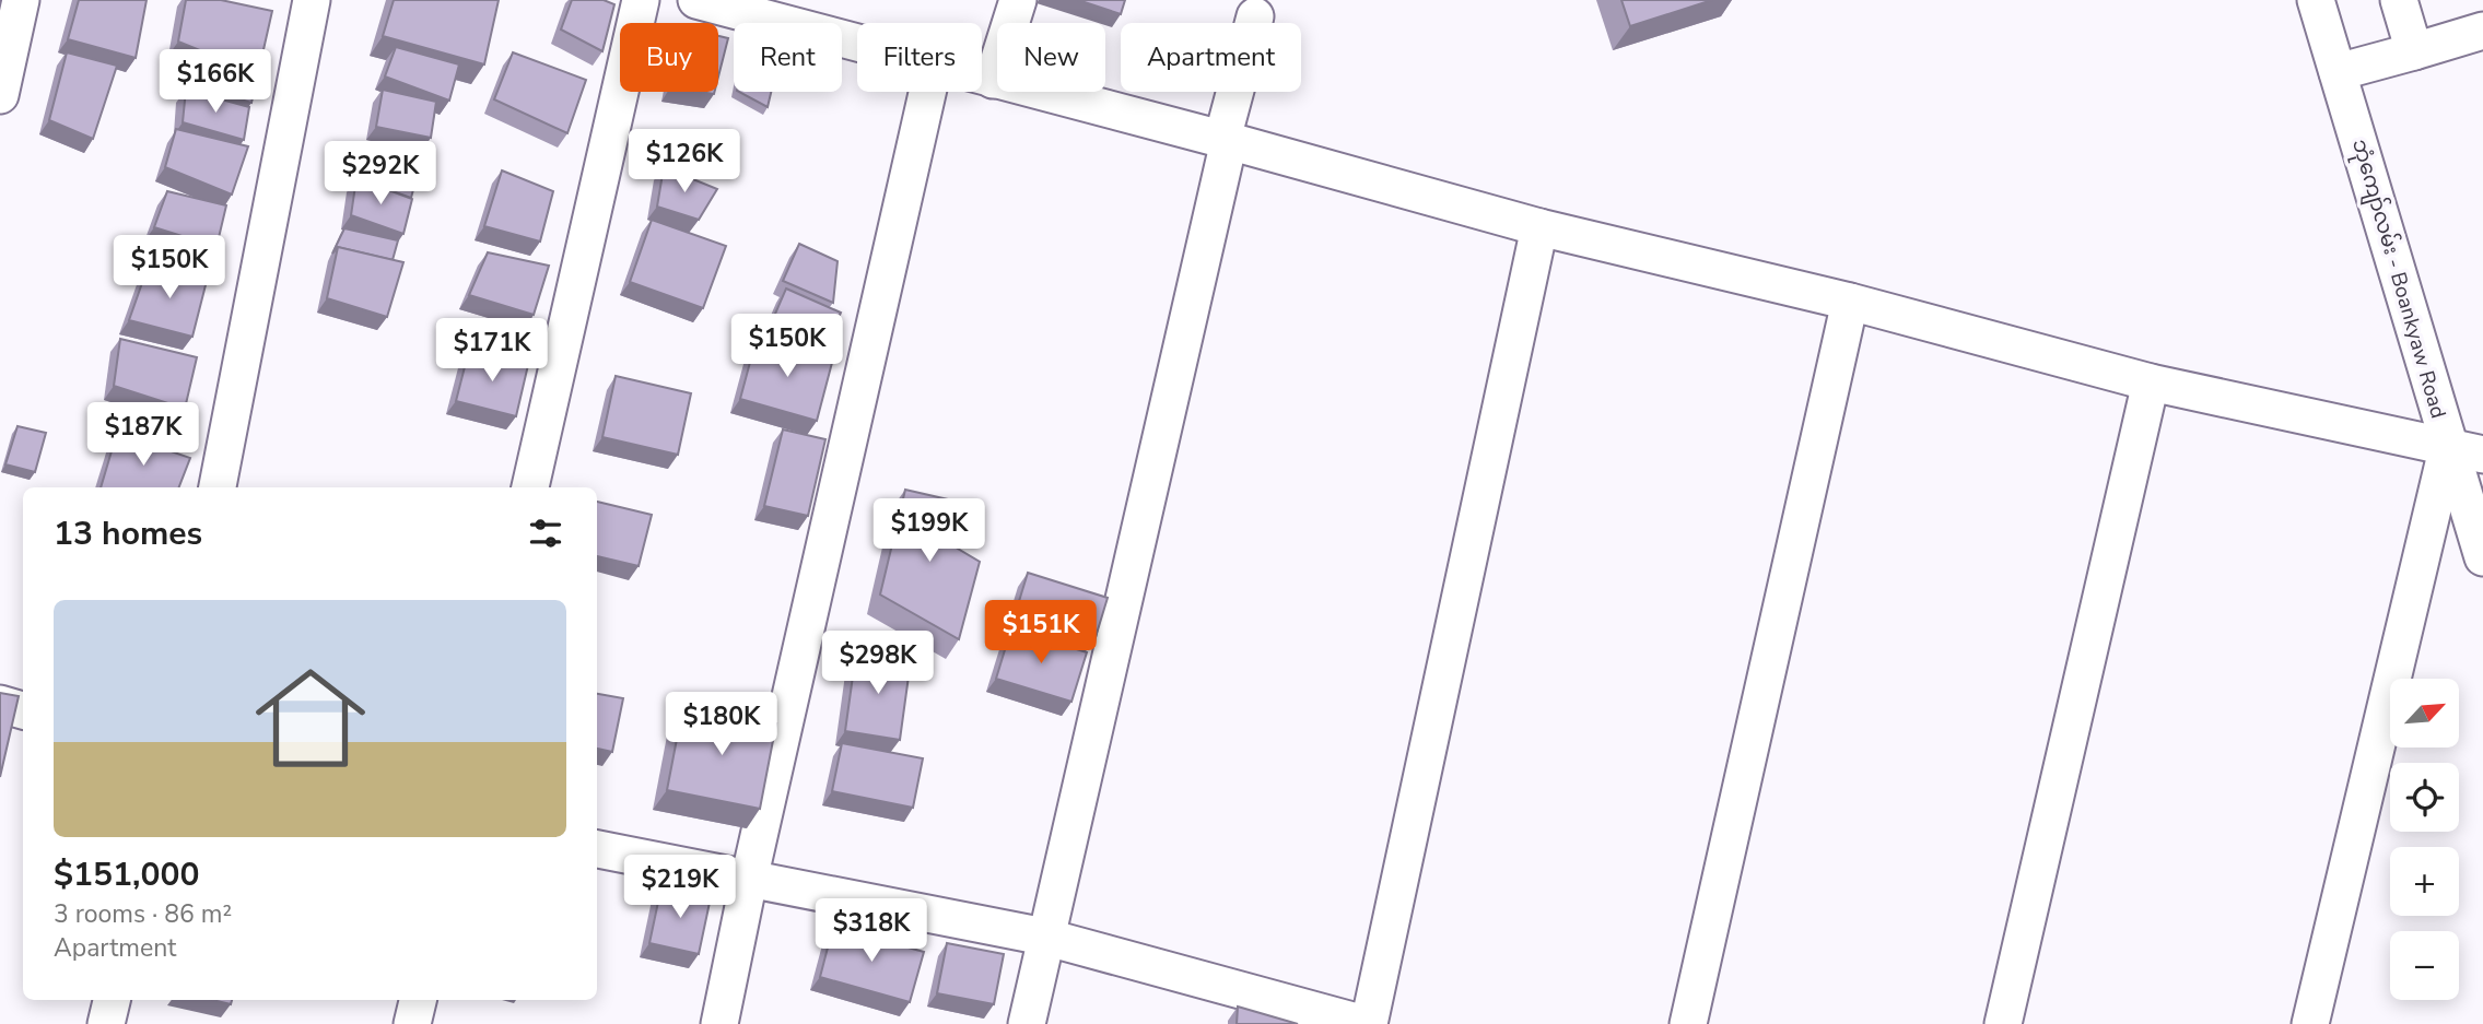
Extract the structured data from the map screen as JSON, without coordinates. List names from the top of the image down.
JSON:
{
  "streets": {
    "street": ["ဘုံကျော်လမ်း - Boankyaw Road"]
  },
  "north": "top right",
  "page": {
    "chip": [
      "Buy",
      "Rent",
      "Filters",
      "New",
      "Apartment"
    ],
    "price": [
      "$166K",
      "$126K",
      "$292K",
      "$150K",
      "$150K",
      "$171K",
      "$187K",
      "$199K",
      "$151K",
      "$298K",
      "$180K",
      "$219K",
      "$318K"
    ],
    "heading": "13 homes",
    "list": [
      {
        "name": "$151,000",
        "note": "3 rooms · 86 m² · Apartment"
      }
    ],
    "map_buttons": ["+", "−"]
  }
}
